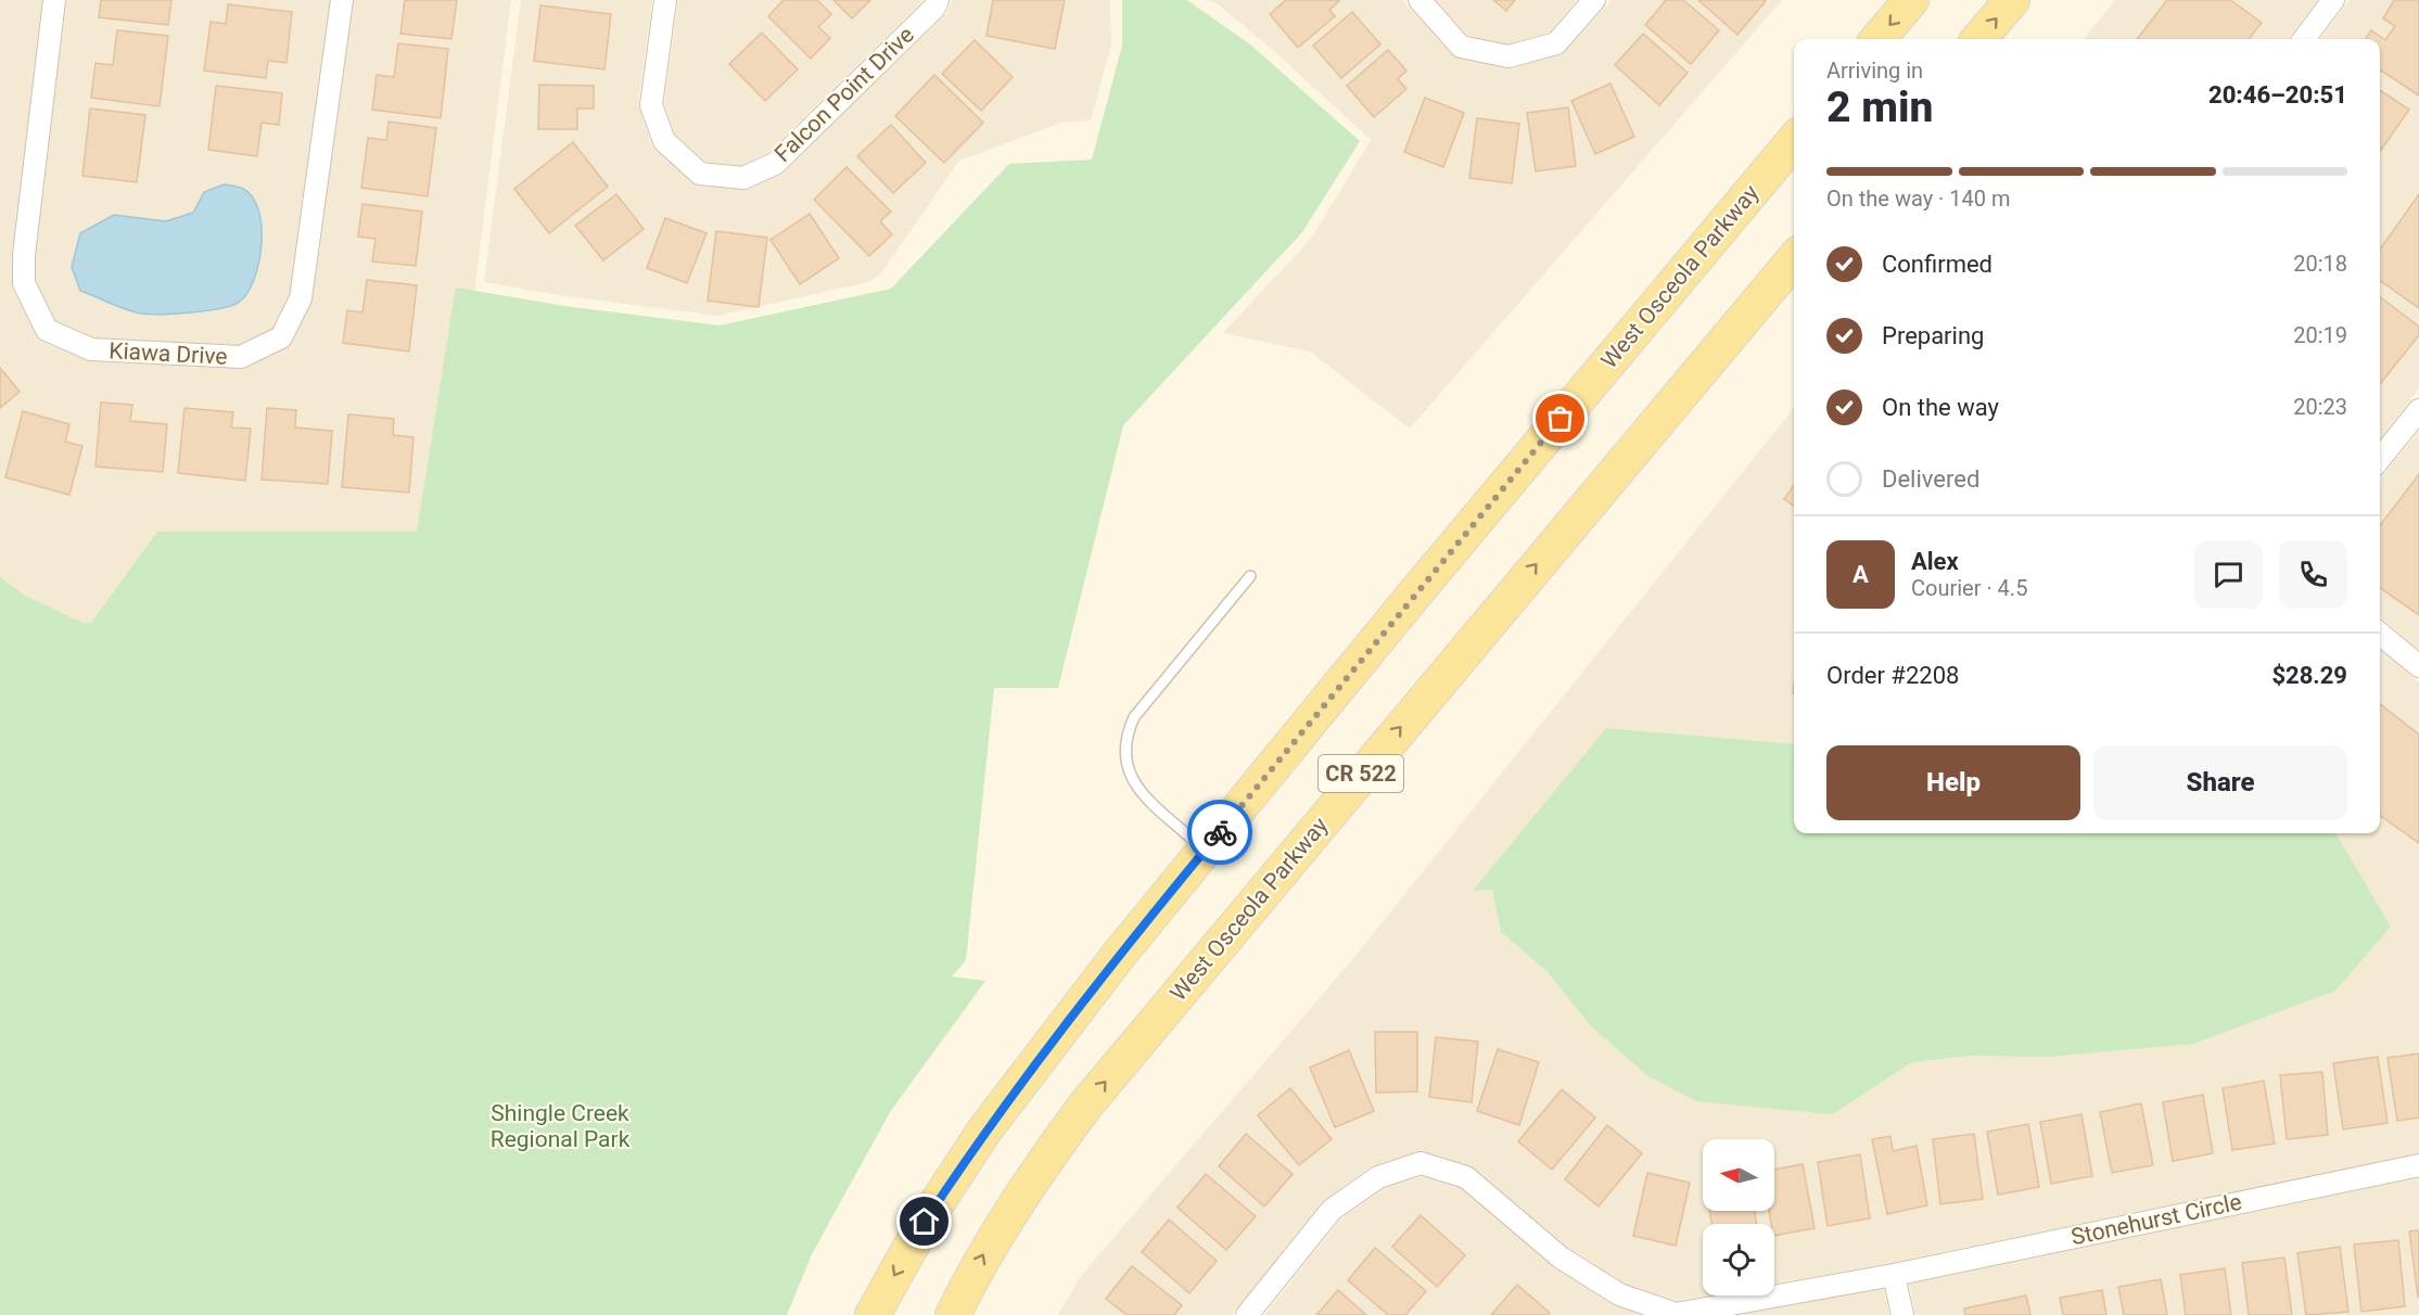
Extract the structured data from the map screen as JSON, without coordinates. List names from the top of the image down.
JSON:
{
  "streets": {
    "main road": ["West Osceola Parkway", "CR 522"],
    "street": ["Falcon Point Drive", "Kiawa Drive", "Stonehurst Circle"]
  },
  "parks": ["Shingle Creek Regional Park"],
  "north": "left",
  "page": {
    "heading": ["2 min", "Arriving in", "20:46–20:51"],
    "panel": [
      "Alex",
      "Courier · 4.5",
      "Order #2208",
      "$28.29"
    ],
    "bar": "On the way · 140 m",
    "list": [
      ["Confirmed", "20:18"],
      ["Preparing", "20:19"],
      ["On the way", "20:23"],
      "Delivered"
    ],
    "round": "A",
    "buttons": ["Help", "Share"]
  }
}
